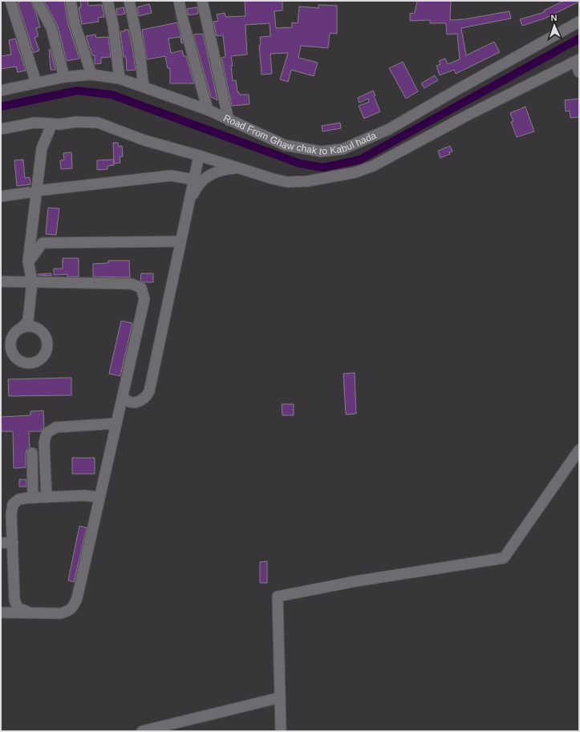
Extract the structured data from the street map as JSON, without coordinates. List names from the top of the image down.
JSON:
{
  "streets": {
    "street": ["Road From Ghaw chak to Kabul hada"]
  },
  "north": "top"
}
